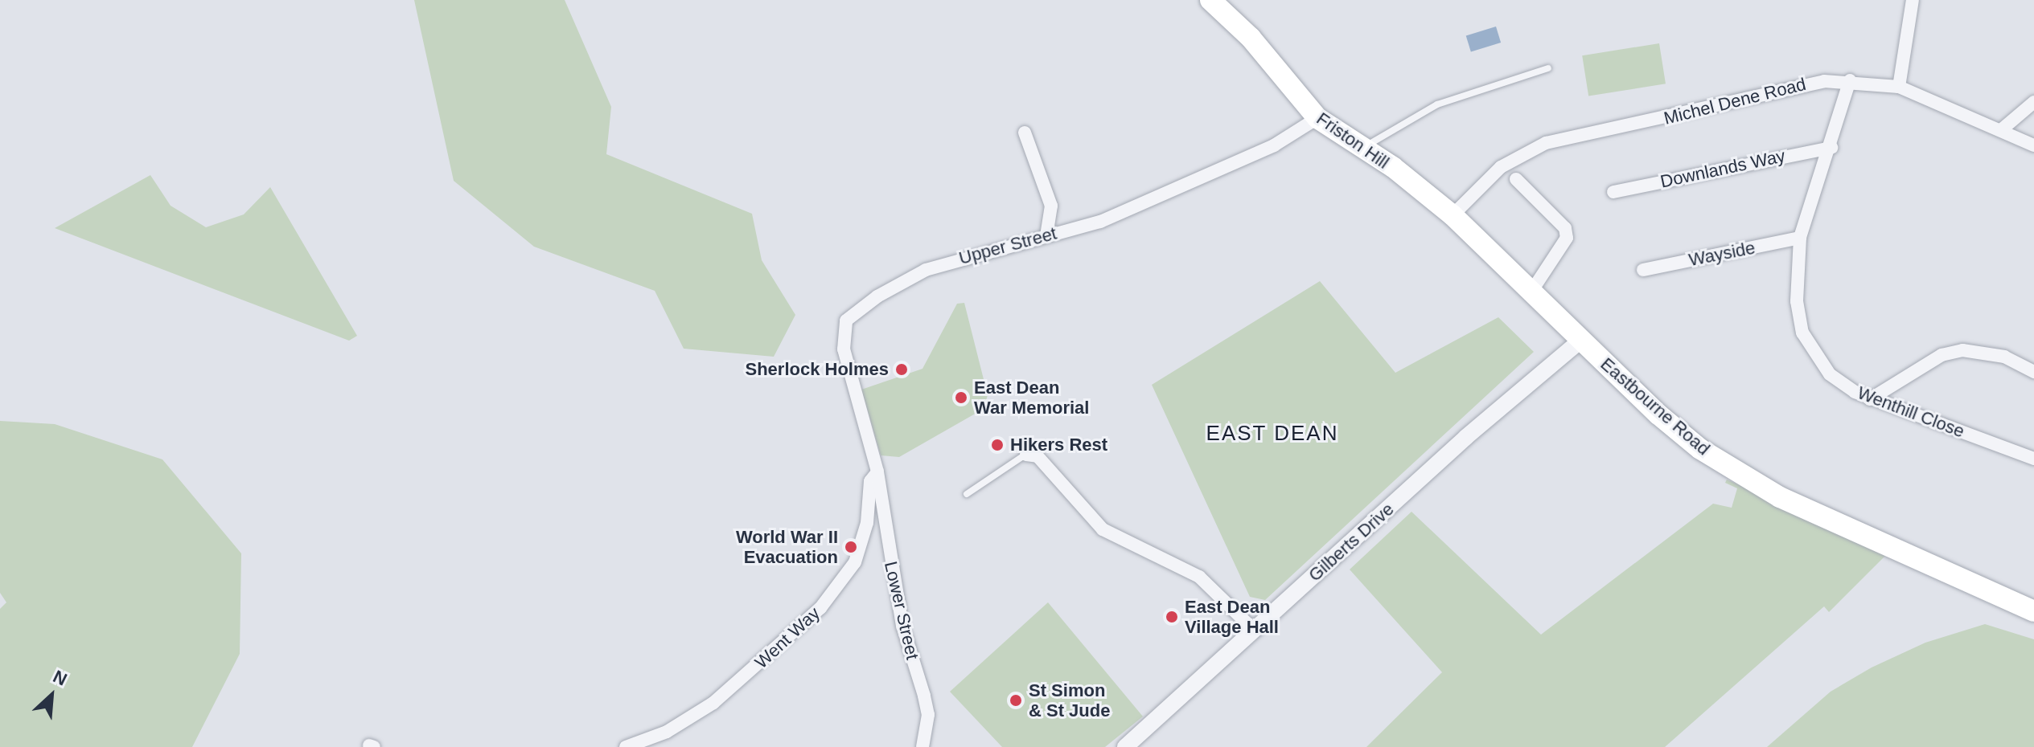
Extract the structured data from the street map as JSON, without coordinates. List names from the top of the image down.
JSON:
{
  "streets": {
    "main road": ["Friston Hill", "Eastbourne Road"],
    "street": [
      "Michel Dene Road",
      "Downlands Way",
      "Upper Street",
      "Wayside",
      "Wenthill Close",
      "Gilberts Drive",
      "Lower Street",
      "Went Way"
    ]
  },
  "crossings": [
    ["Michel Dene Road", "Friston Hill"],
    ["Michel Dene Road", "Eastbourne Road"],
    ["Michel Dene Road", "Wenthill Close"],
    ["Friston Hill", "Upper Street"],
    ["Friston Hill", "Eastbourne Road"],
    ["Downlands Way", "Wenthill Close"],
    ["Upper Street", "Lower Street"],
    ["Upper Street", "Went Way"],
    ["Wayside", "Wenthill Close"],
    ["Eastbourne Road", "Gilberts Drive"],
    ["Lower Street", "Went Way"]
  ],
  "districts": ["EAST DEAN"],
  "places": [
    "Sherlock Holmes",
    "East Dean War Memorial",
    "Hikers Rest",
    "World War II Evacuation",
    "East Dean Village Hall",
    "St Simon & St Jude"
  ],
  "north": "top right"
}
